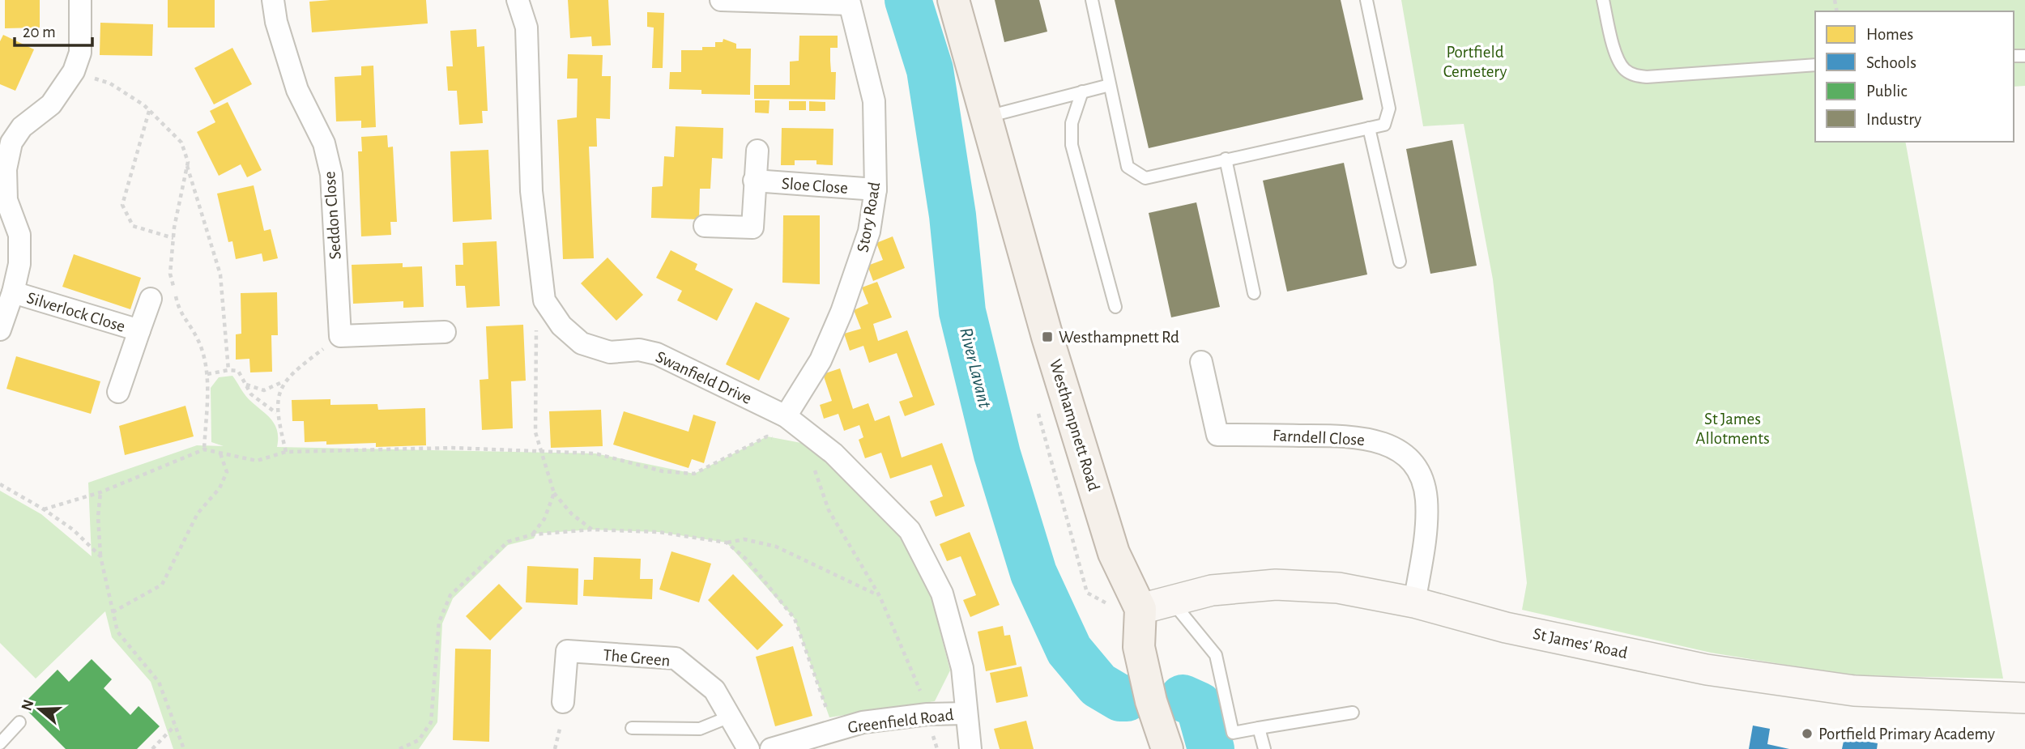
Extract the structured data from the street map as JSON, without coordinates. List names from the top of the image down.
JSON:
{
  "streets": {
    "main road": ["Westhampnett Road"],
    "street": [
      "Sloe Close",
      "Seddon Close",
      "Story Road",
      "Silverlock Close",
      "Swanfield Drive",
      "Farndell Close",
      "St James' Road",
      "The Green",
      "Greenfield Road"
    ]
  },
  "crossings": [
    ["Sloe Close", "Story Road"],
    ["Story Road", "Swanfield Drive"],
    ["Swanfield Drive", "Greenfield Road"],
    ["Westhampnett Road", "St James' Road"],
    ["Farndell Close", "St James' Road"]
  ],
  "water": ["River Lavant"],
  "parks": ["Portfield Cemetery", "St James Allotments"],
  "places": {
    "transit": ["Westhampnett Rd"],
    "other": ["Portfield Primary Academy"]
  },
  "legend": [
    "Homes",
    "Schools",
    "Public",
    "Industry"
  ],
  "scale_bar": "20 m",
  "north": "left"
}
